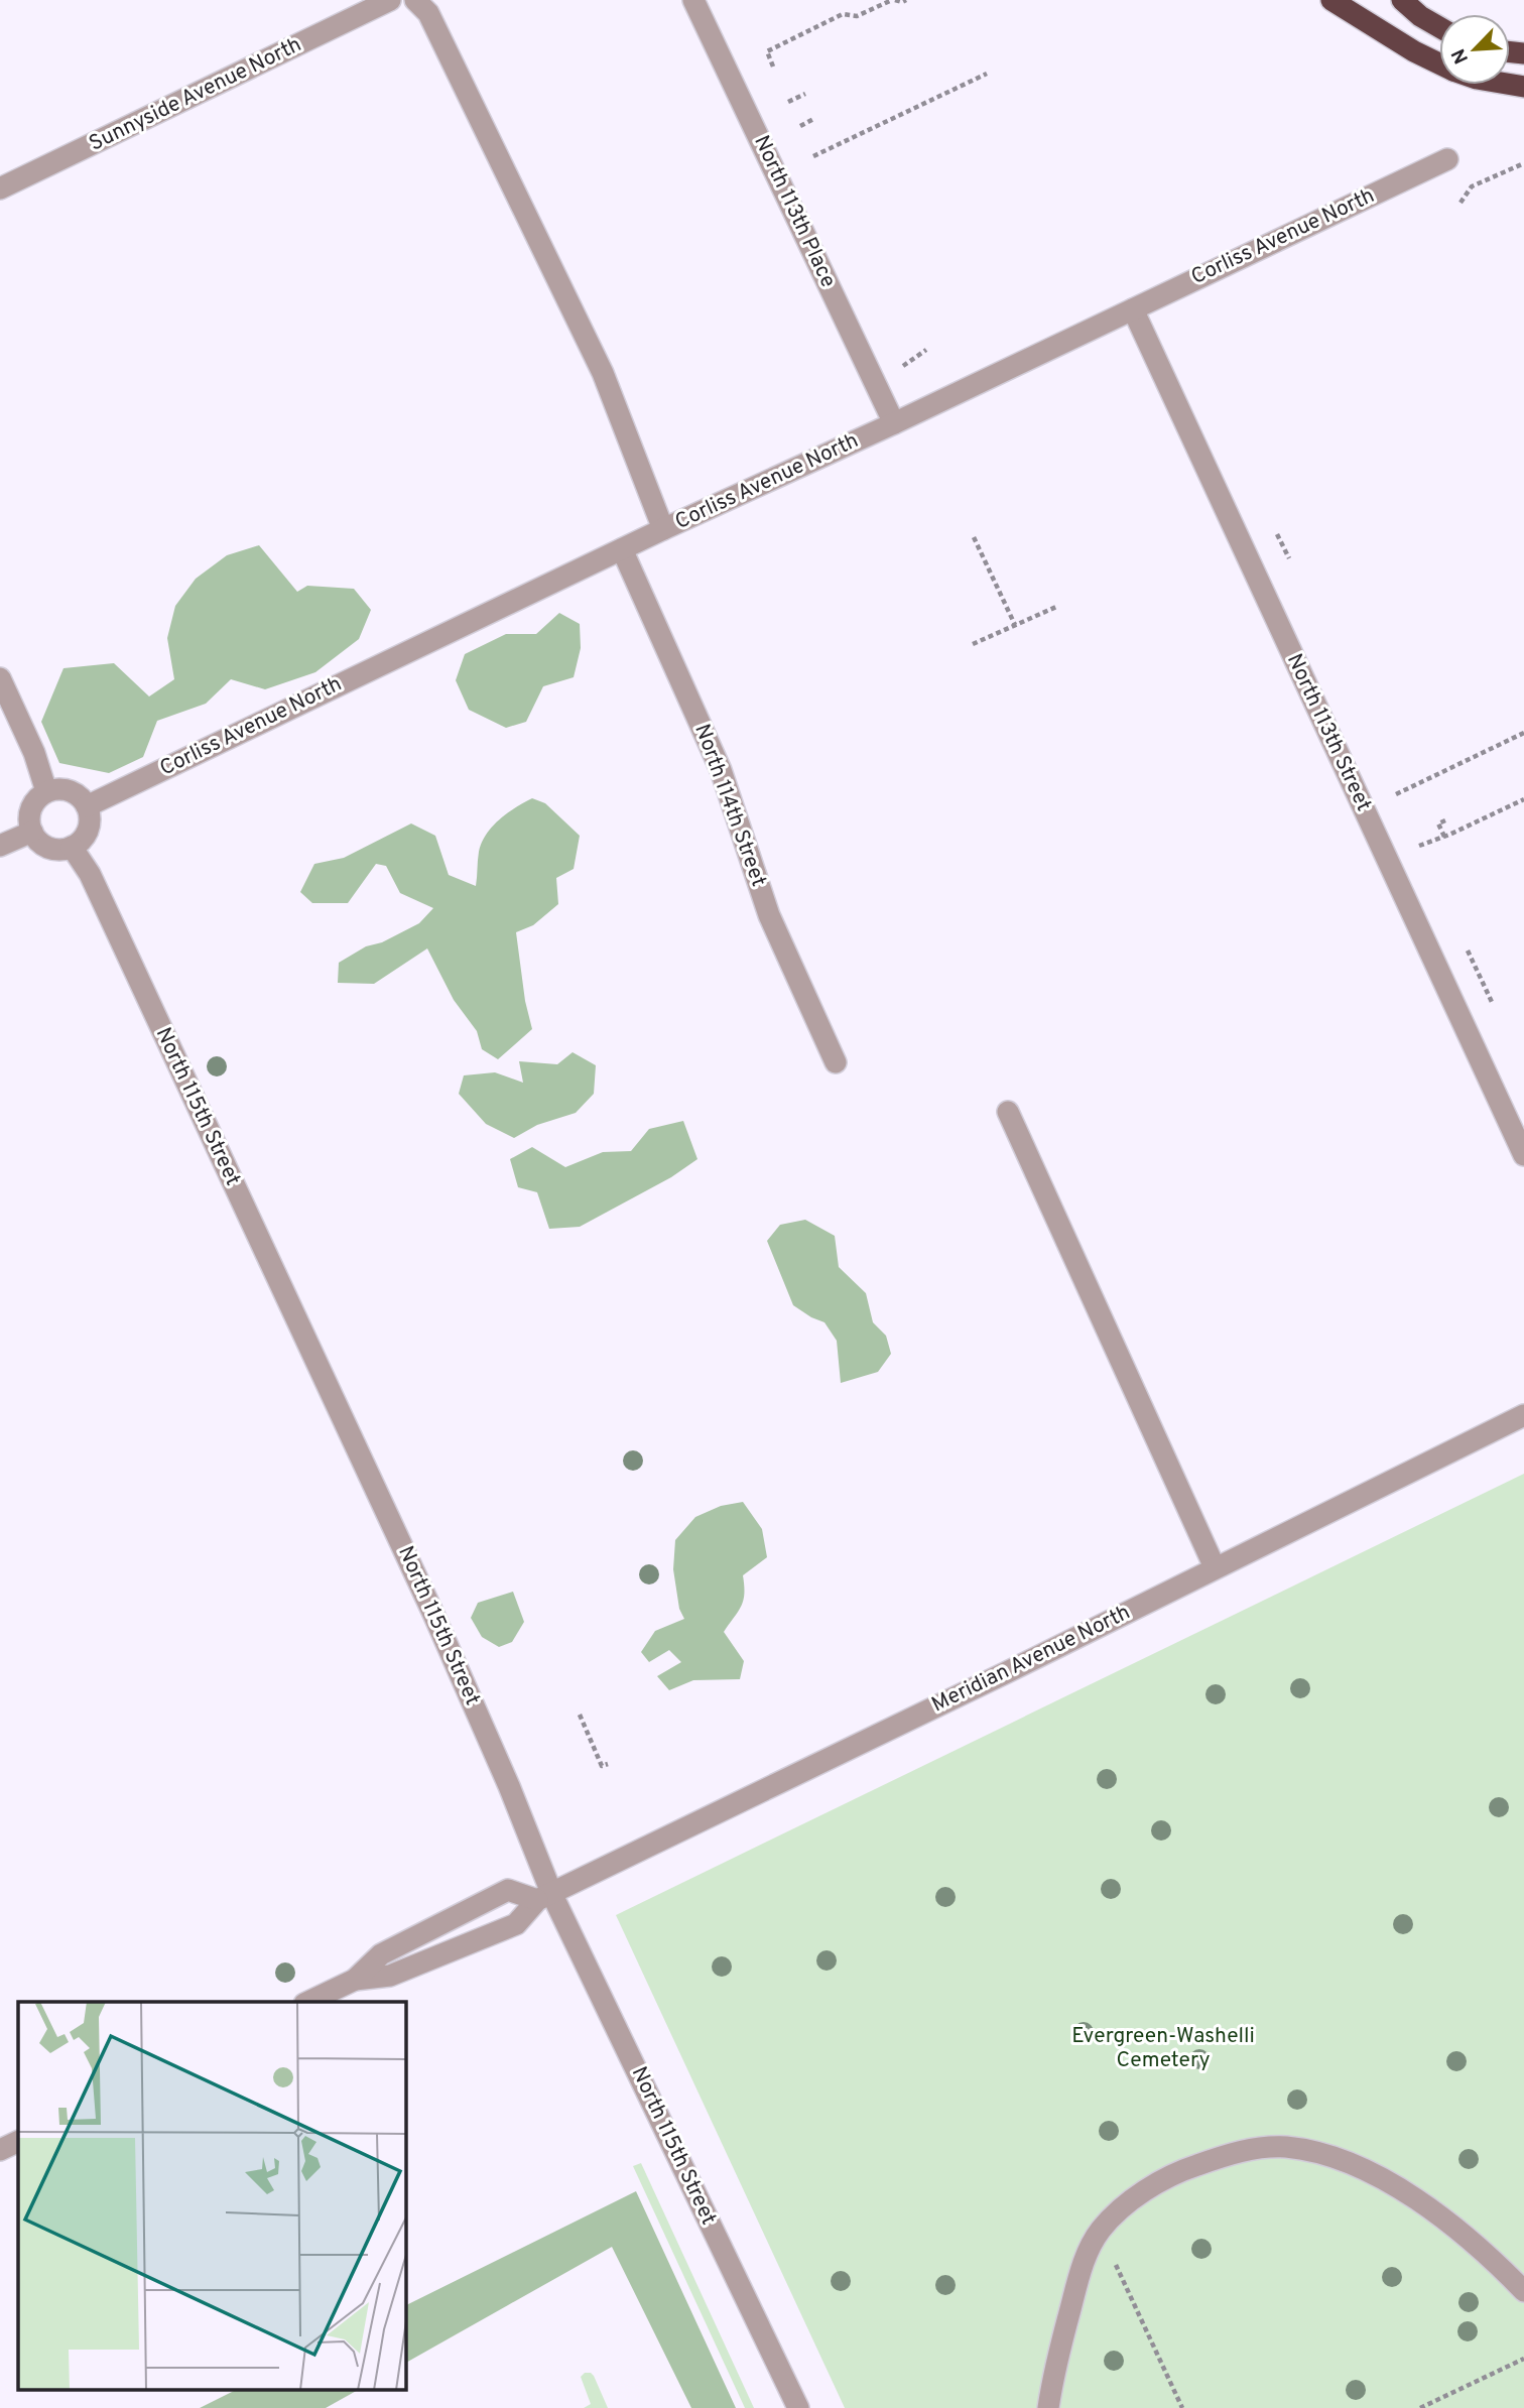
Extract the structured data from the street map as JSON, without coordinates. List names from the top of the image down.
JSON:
{
  "streets": {
    "street": [
      "Sunnyside Avenue North",
      "North 113th Place",
      "Corliss Avenue North",
      "North 113th Street",
      "North 114th Street",
      "North 115th Street",
      "Meridian Avenue North"
    ]
  },
  "crossings": [
    ["North 113th Place", "Corliss Avenue North"],
    ["Corliss Avenue North", "North 113th Street"],
    ["Corliss Avenue North", "North 114th Street"],
    ["Corliss Avenue North", "North 115th Street"],
    ["North 115th Street", "Meridian Avenue North"]
  ],
  "parks": ["Evergreen-Washelli Cemetery"],
  "north": "bottom left"
}
